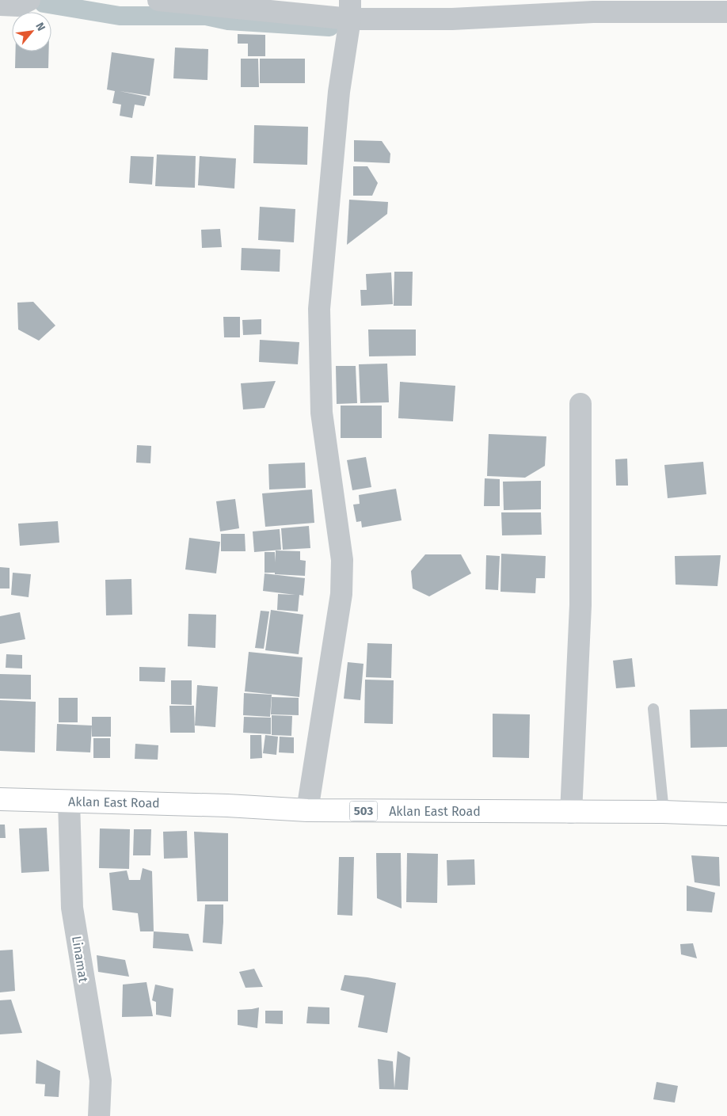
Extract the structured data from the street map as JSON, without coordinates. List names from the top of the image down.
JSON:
{
  "streets": {
    "main road": ["Aklan East Road", "503"],
    "street": ["Linamat"]
  },
  "crossings": [
    ["Aklan East Road", "Linamat"]
  ],
  "north": "top right"
}
